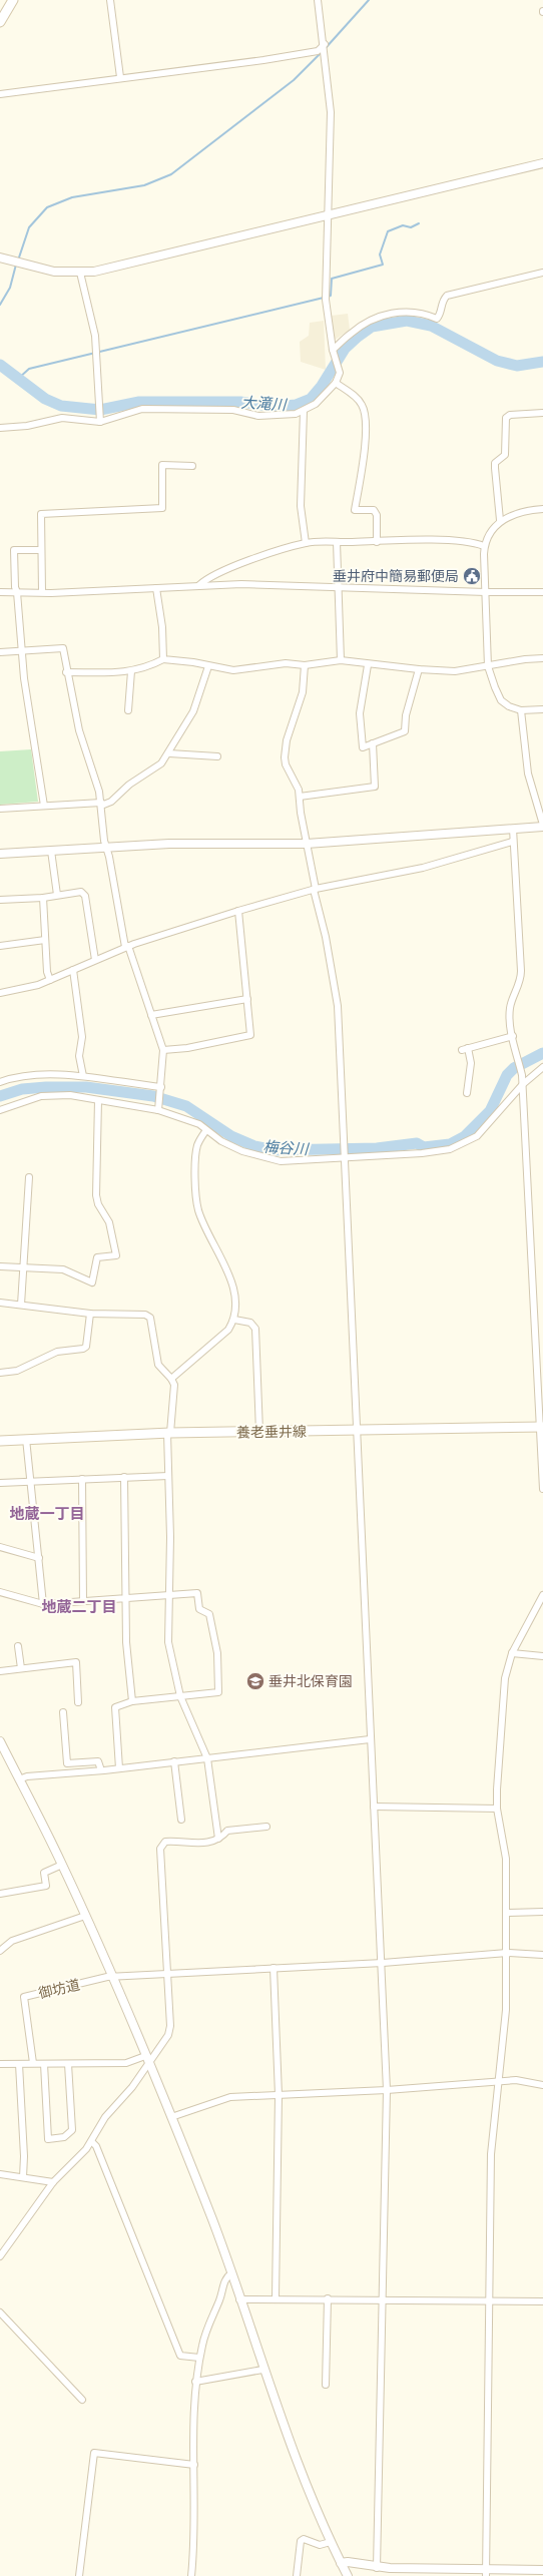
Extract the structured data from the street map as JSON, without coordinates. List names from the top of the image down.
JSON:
{
  "streets": {
    "main road": ["養老垂井線"],
    "street": ["御坊道"]
  },
  "districts": ["地蔵一丁目", "地蔵二丁目"],
  "water": ["大滝川", "梅谷川"],
  "places": {
    "public building": ["垂井府中簡易郵便局"],
    "school or university": ["垂井北保育園"]
  }
}
